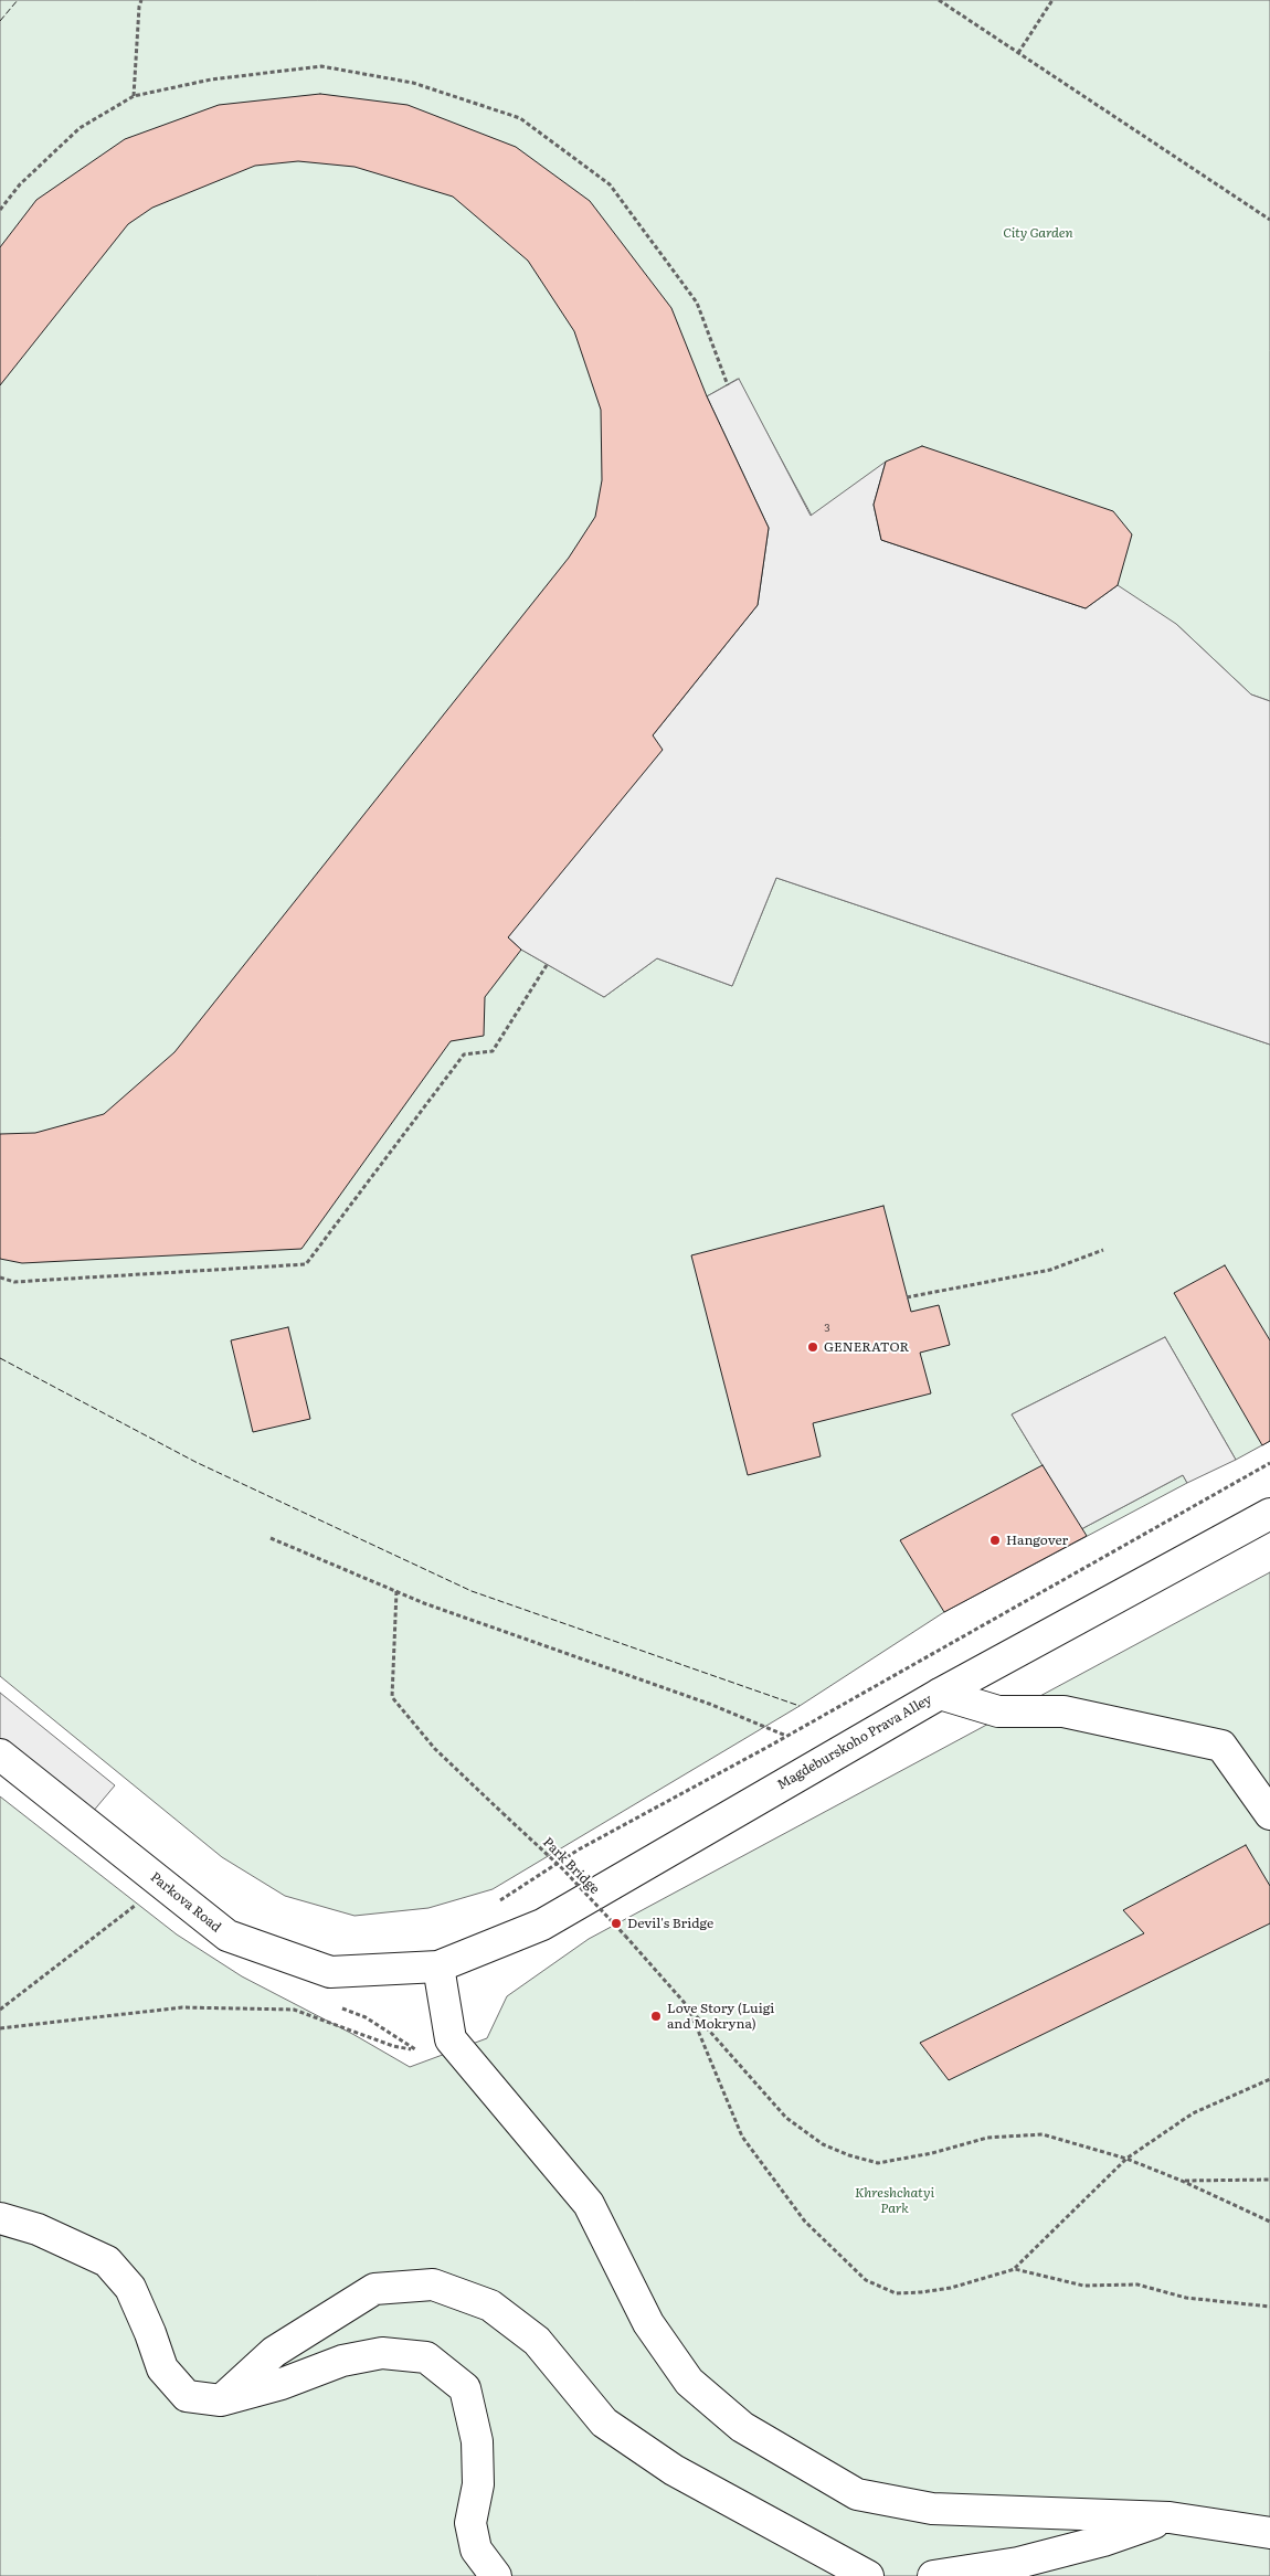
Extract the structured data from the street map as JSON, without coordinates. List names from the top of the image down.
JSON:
{
  "streets": {
    "main road": ["Magdeburskoho Prava Alley", "Parkova Road"],
    "path": ["Park Bridge"]
  },
  "crossings": [
    ["Magdeburskoho Prava Alley", "Parkova Road"]
  ],
  "parks": ["City Garden", "Khreshchatyi Park"],
  "places": [
    "GENERATOR",
    "Hangover",
    "Devil's Bridge",
    "Love Story (Luigi and Mokryna)"
  ],
  "house_numbers": ["3"]
}
